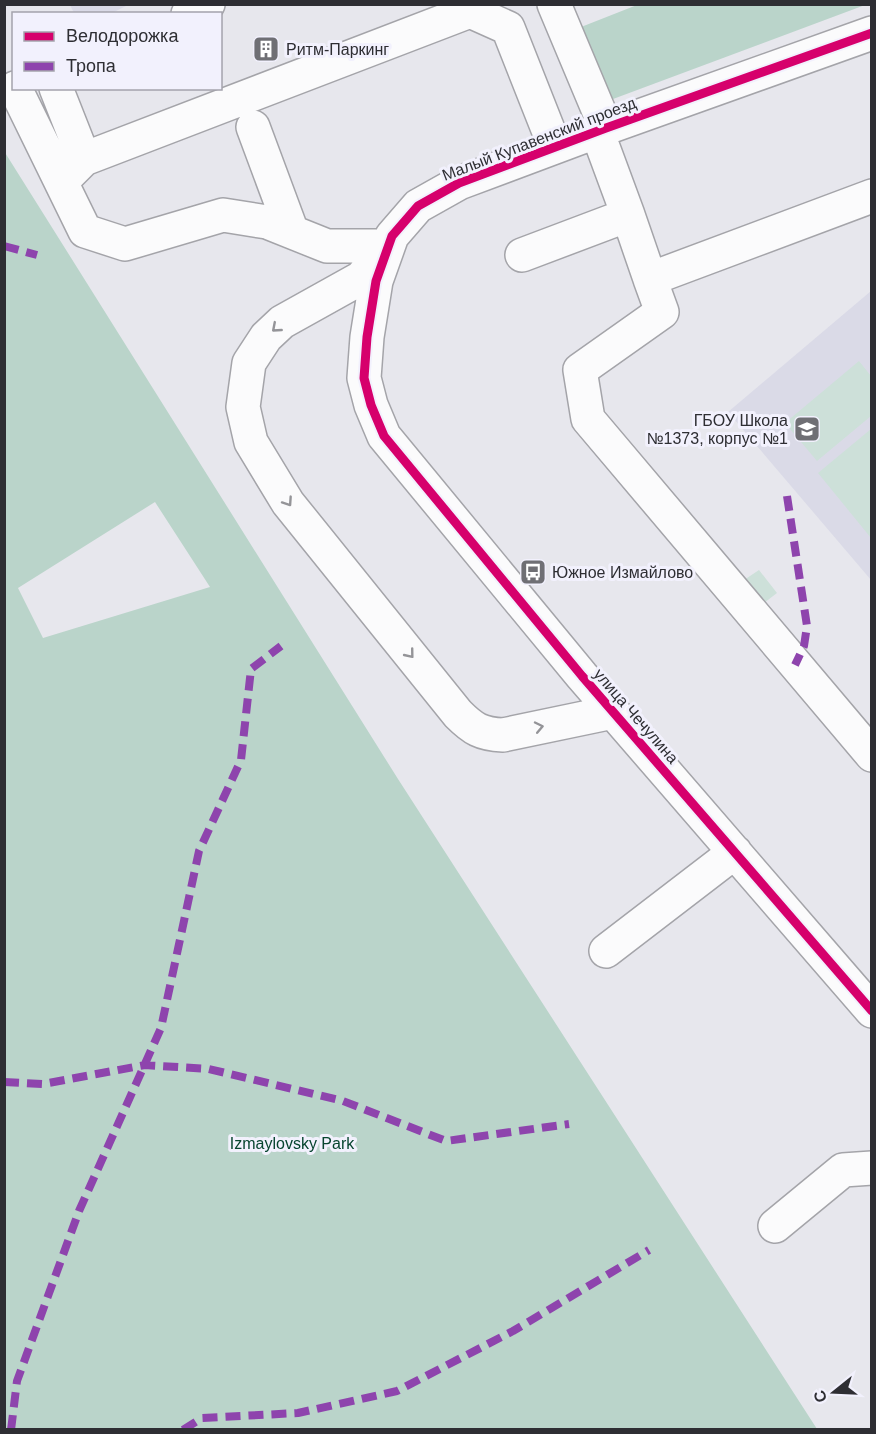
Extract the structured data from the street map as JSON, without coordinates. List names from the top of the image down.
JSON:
{
  "streets": {
    "street": ["Малый Купавенский проезд", "улица Чечулина"]
  },
  "crossings": [
    ["Малый Купавенский проезд", "улица Чечулина"]
  ],
  "parks": ["Izmaylovsky Park"],
  "places": {
    "building": ["Ритм-Паркинг"],
    "school or university": ["ГБОУ Школа №1373, корпус №1"],
    "bus stop": ["Южное Измайлово"]
  },
  "legend": ["Велодорожка", "Тропа"],
  "north": "left"
}
